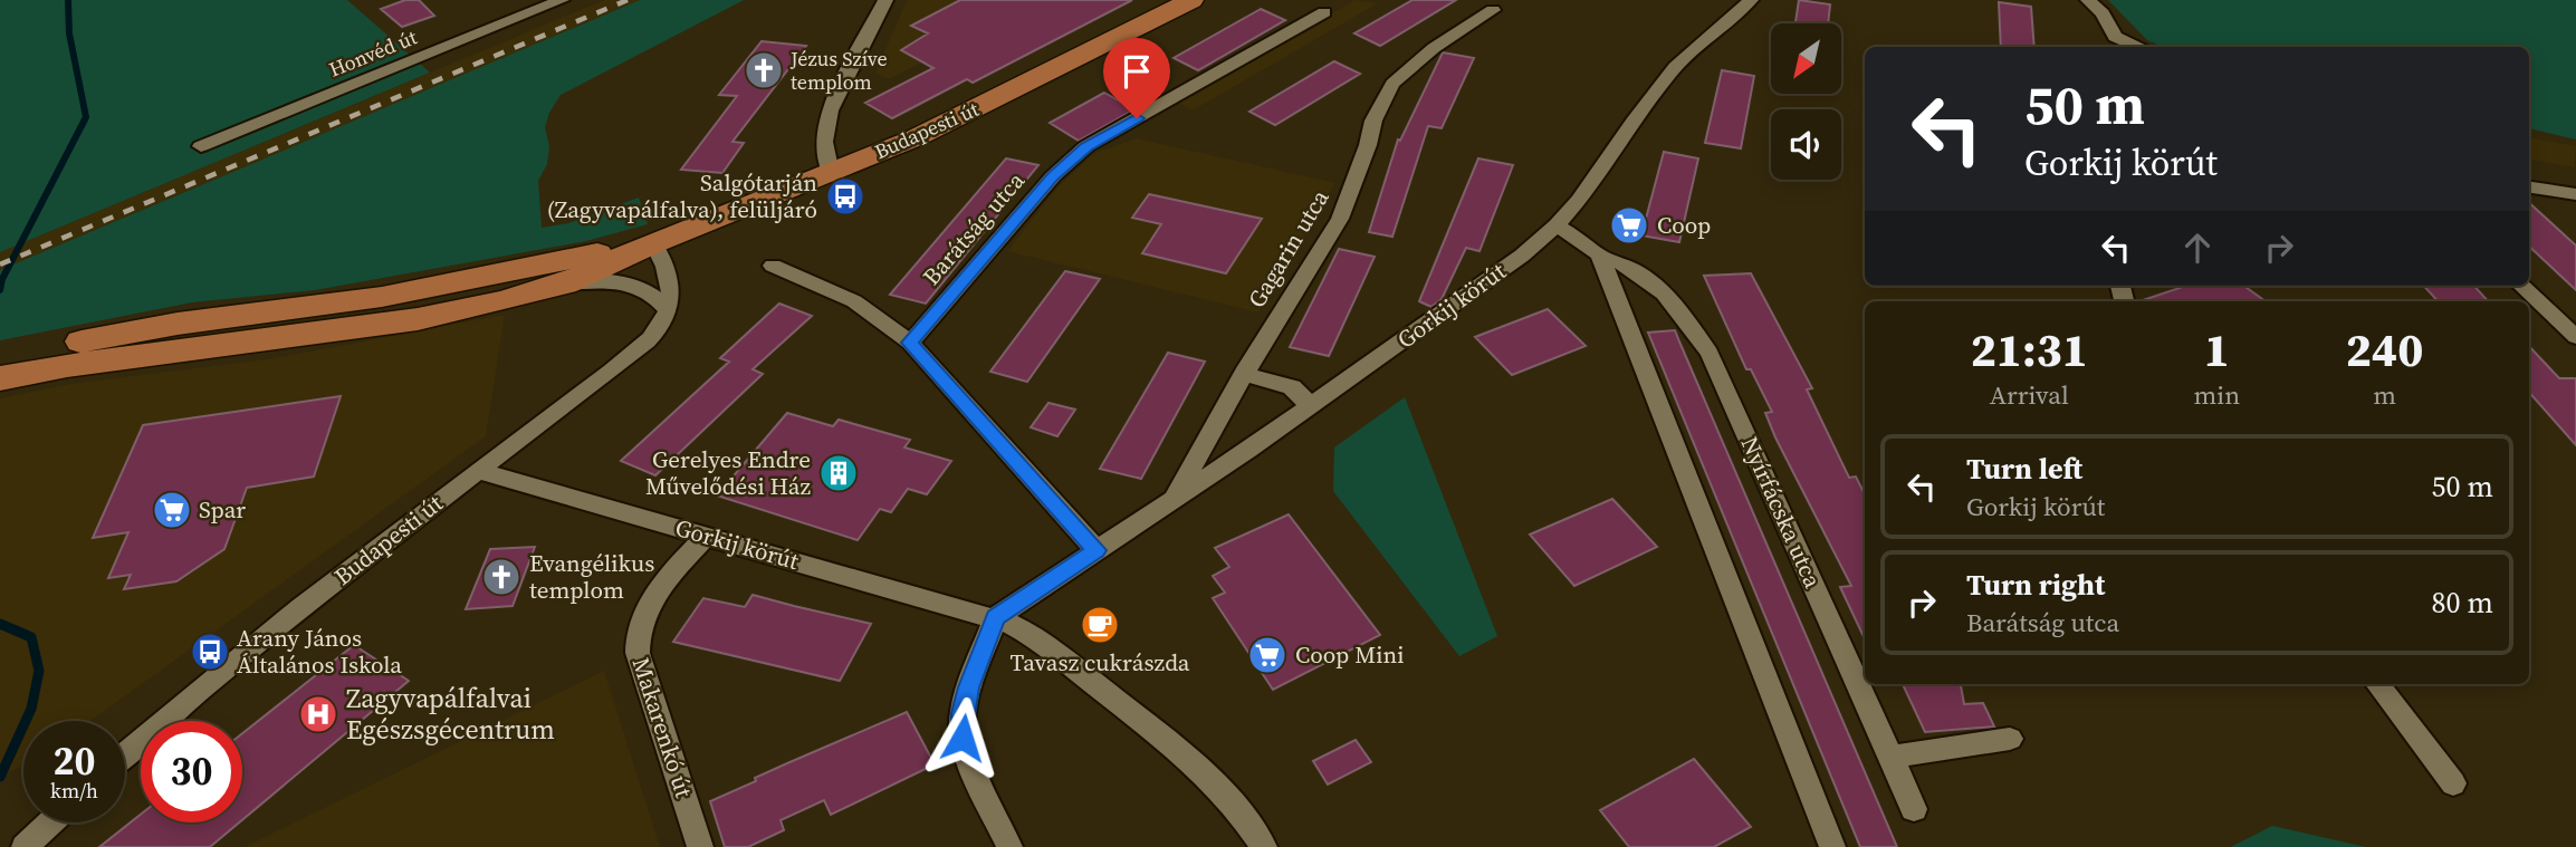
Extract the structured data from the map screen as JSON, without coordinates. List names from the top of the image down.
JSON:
{
  "streets": {
    "main road": ["Budapesti út"],
    "street": [
      "Honvéd út",
      "Barátság utca",
      "Gagarin utca",
      "Gorkij körút",
      "Nyírfácska utca",
      "Makarenkó út"
    ]
  },
  "crossings": [
    ["Budapesti út", "Gorkij körút"],
    ["Gagarin utca", "Gorkij körút"],
    ["Gorkij körút", "Nyírfácska utca"],
    ["Gorkij körút", "Makarenkó út"]
  ],
  "places": {
    "church": ["Jézus Szíve templom", "Evangélikus templom"],
    "bus stop": ["Salgótarján (Zagyvapálfalva), felüljáró", "Arany János Általános Iskola"],
    "supermarket": ["Coop", "Spar", "Coop Mini"],
    "building": ["Gerelyes Endre Művelődési Ház"],
    "cafe": ["Tavasz cukrászda"],
    "hospital": ["Zagyvapálfalvai Egészsgécentrum"]
  },
  "north": "bottom left",
  "page": {
    "turn": ["50 m", "Gorkij körút"],
    "eta": [
      "21:31",
      "Arrival",
      "1",
      "min",
      "240",
      "m"
    ],
    "list": [
      {
        "name": "Turn left",
        "note": "Gorkij körút",
        "value": "50 m"
      },
      {
        "name": "Turn right",
        "note": "Barátság utca",
        "value": "80 m"
      }
    ],
    "speed": "20 km/h",
    "limit": "30"
  }
}
